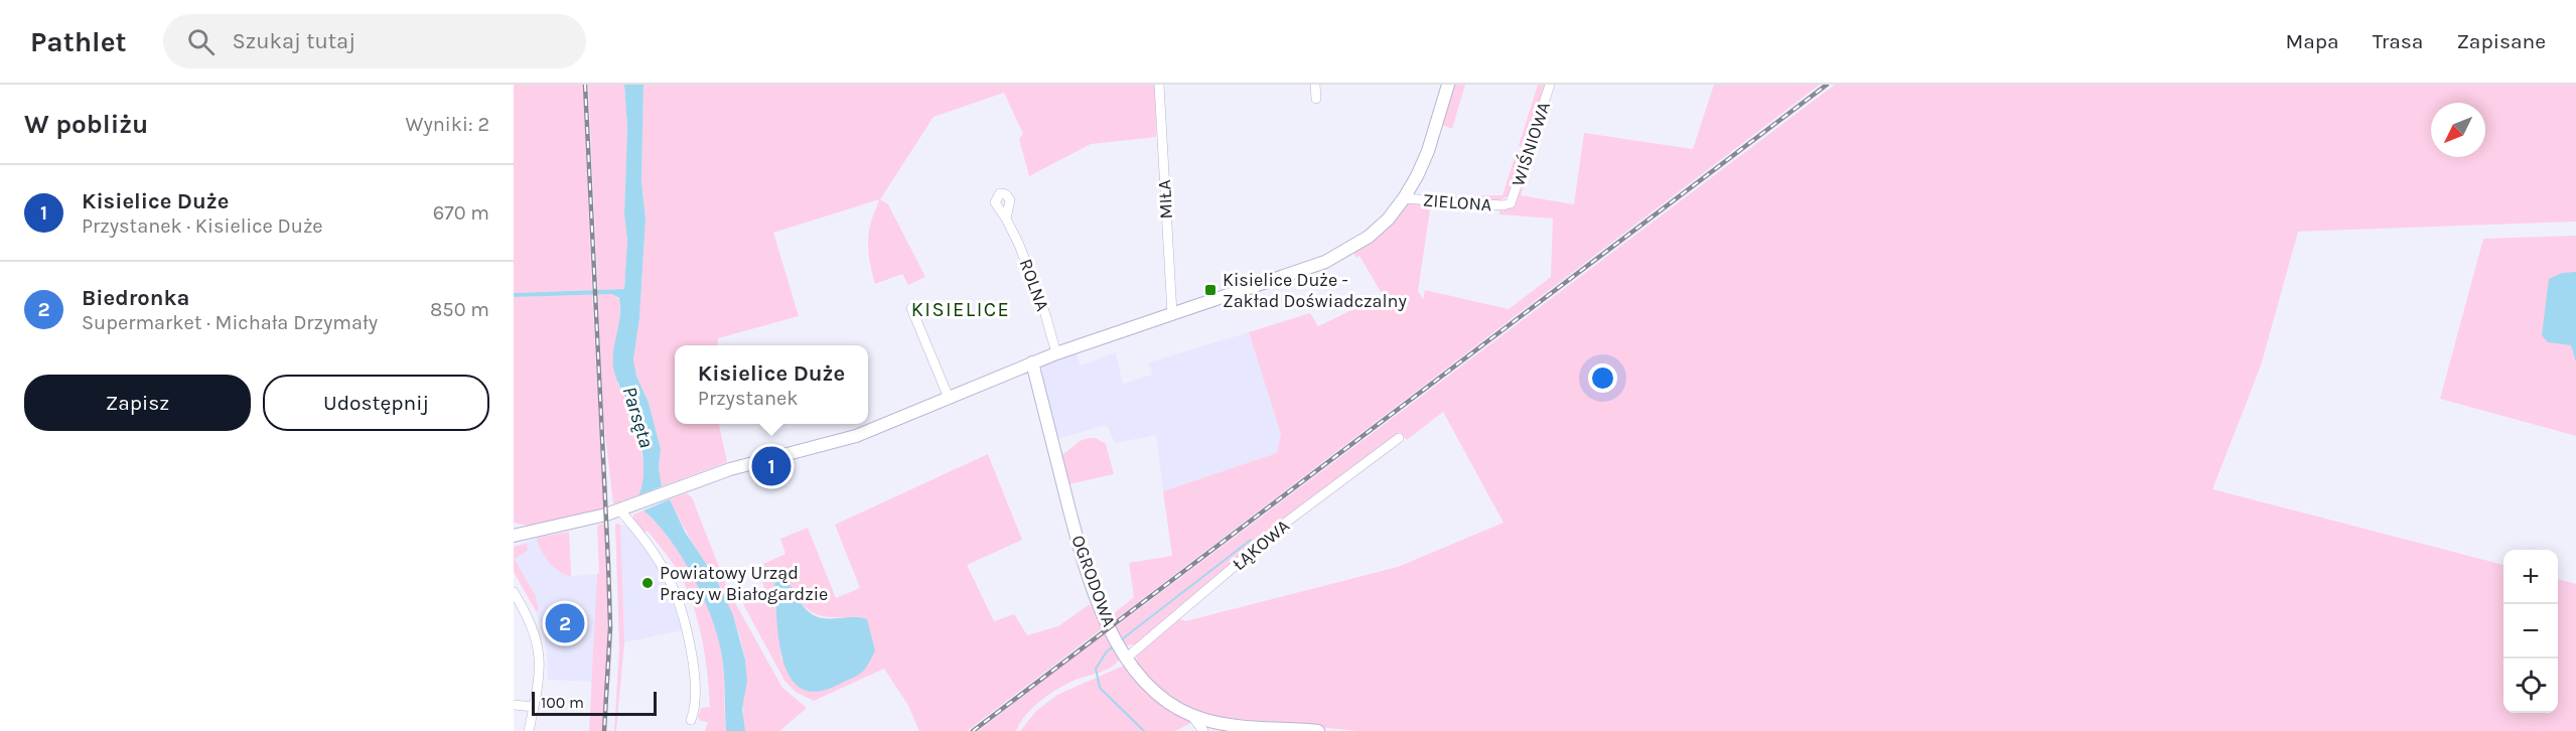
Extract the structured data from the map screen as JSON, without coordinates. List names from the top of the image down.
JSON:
{
  "streets": {
    "street": [
      "WIŚNIOWA",
      "MIŁA",
      "ZIELONA",
      "ROLNA",
      "ŁĄKOWA",
      "OGRODOWA"
    ]
  },
  "crossings": [
    ["WIŚNIOWA", "ZIELONA"],
    ["ŁĄKOWA", "OGRODOWA"]
  ],
  "districts": ["KISIELICE"],
  "water": ["Parsęta"],
  "places": {
    "transit": ["Kisielice Duże - Zakład Doświadczalny"],
    "other": ["Powiatowy Urząd Pracy w Białogardzie"]
  },
  "scale_bar": "100 m",
  "north": "bottom left",
  "page": {
    "header": "Pathlet",
    "search": "Szukaj tutaj",
    "nav": ["Mapa", "Trasa", "Zapisane"],
    "heading": ["W pobliżu", "Wyniki: 2"],
    "list": [
      {
        "mark": "1",
        "name": "Kisielice Duże",
        "note": "Przystanek · Kisielice Duże",
        "value": "670 m"
      },
      {
        "mark": "2",
        "name": "Biedronka",
        "note": "Supermarket · Michała Drzymały",
        "value": "850 m"
      }
    ],
    "popup": ["Kisielice Duże", "Przystanek"],
    "buttons": ["Zapisz", "Udostępnij"],
    "pins": ["1", "2"],
    "map_buttons": ["+", "−"],
    "scale": "100 m"
  }
}
